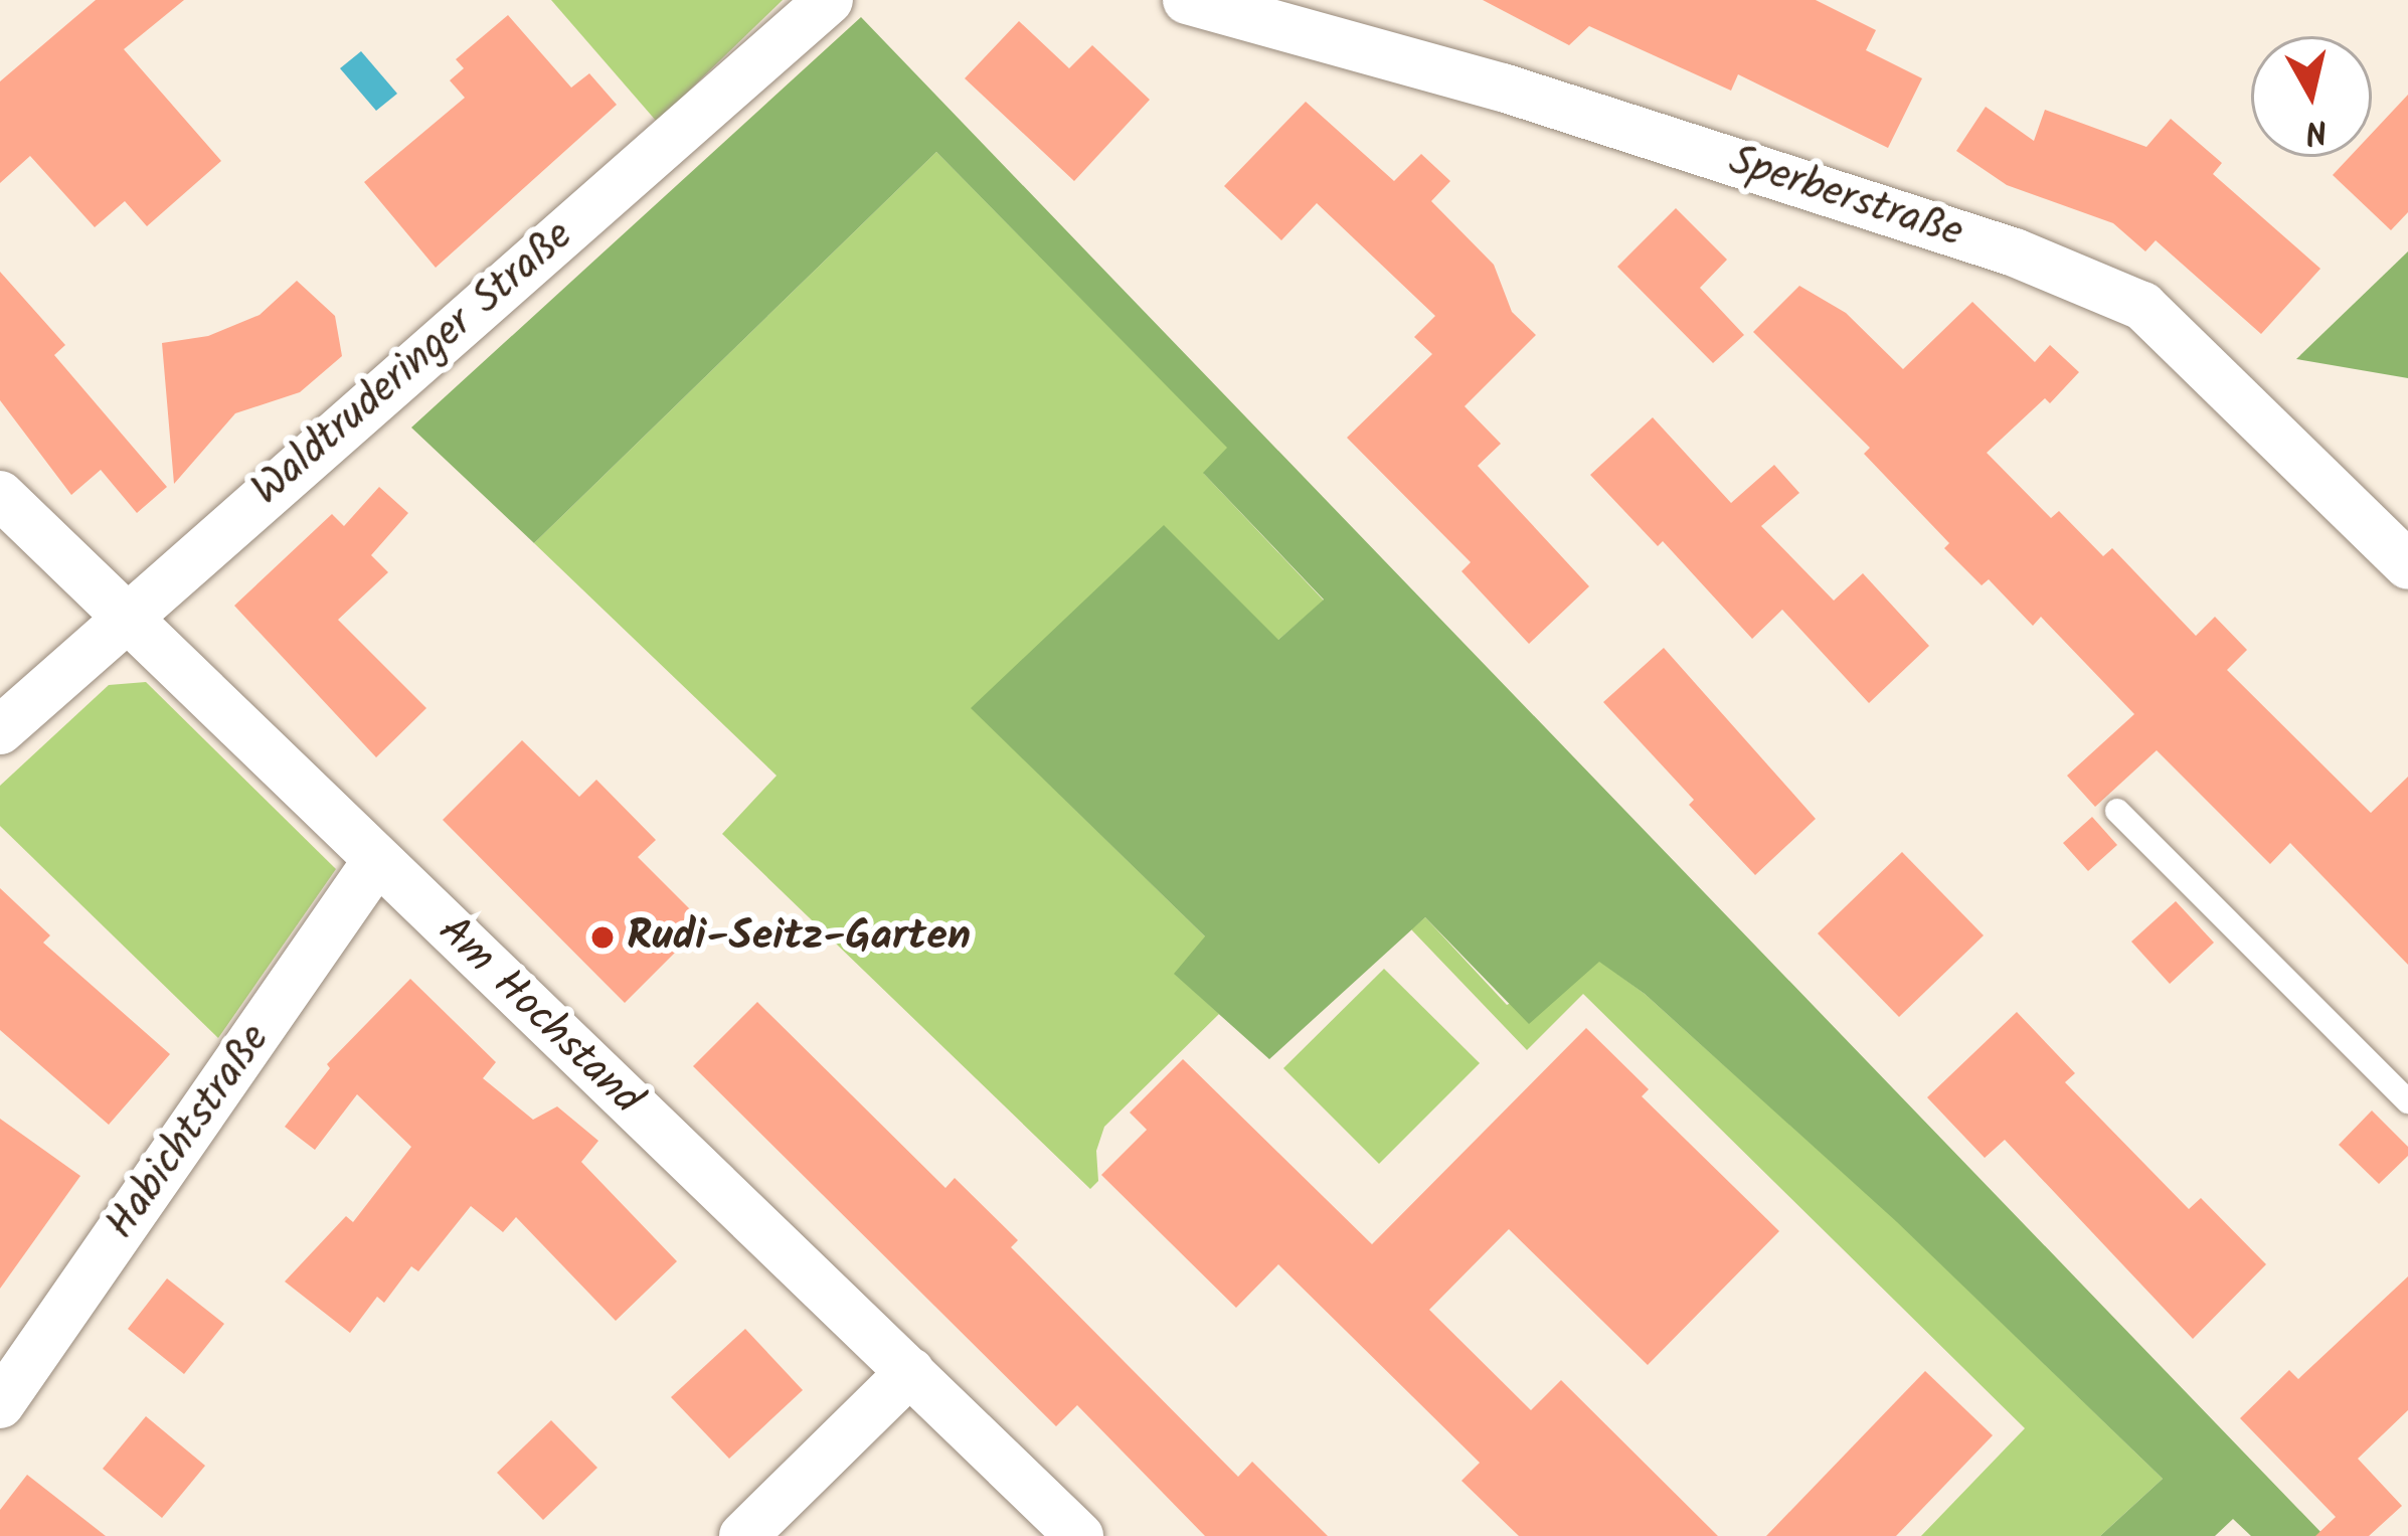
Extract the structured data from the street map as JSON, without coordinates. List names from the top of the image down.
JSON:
{
  "streets": {
    "street": [
      "Sperberstraße",
      "Waldtruderinger Straße",
      "Am Hochstand",
      "Habichtstraße"
    ]
  },
  "crossings": [
    ["Waldtruderinger Straße", "Am Hochstand"],
    ["Am Hochstand", "Habichtstraße"]
  ],
  "places": ["Rudi-Seitz-Garten"],
  "north": "bottom"
}
